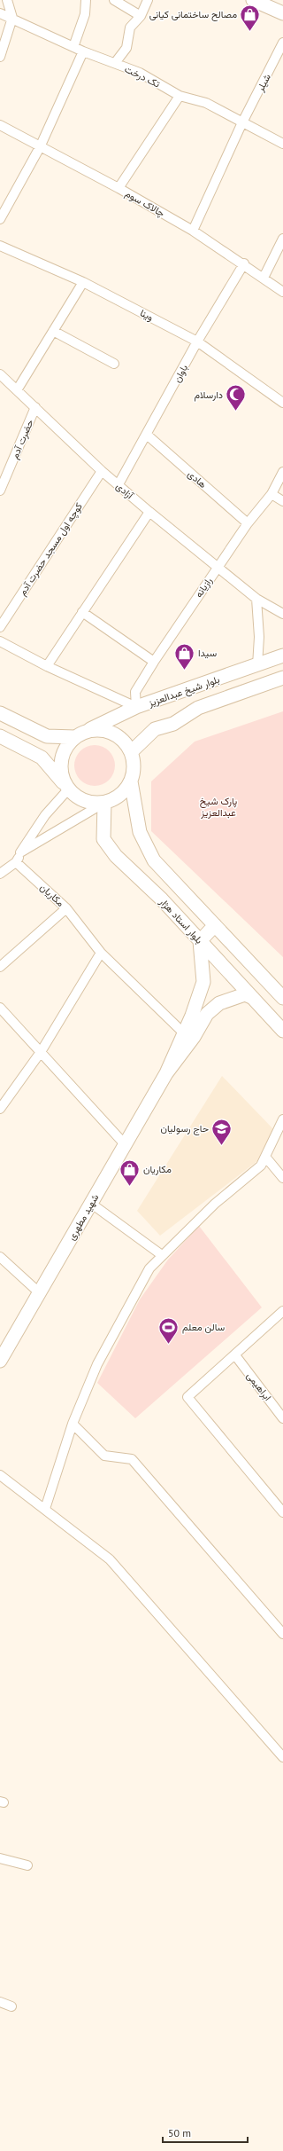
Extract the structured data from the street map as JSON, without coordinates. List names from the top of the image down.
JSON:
{
  "streets": {
    "main road": ["بلوار شیخ عبدالعزیز", "بلوار استاد هژار", "شهید مطهری"],
    "street": [
      "تک درخت",
      "شیلر",
      "چالاک سوم",
      "وینا",
      "باوان",
      "حضرت آدم",
      "هادی",
      "آزادی",
      "کوچه اول مسجد حضرت آدم",
      "رازیانه",
      "مکاریان",
      "ابراهیمی"
    ]
  },
  "crossings": [
    ["تک درخت", "شیلر"],
    ["شیلر", "چالاک سوم"],
    ["چالاک سوم", "باوان"],
    ["وینا", "باوان"],
    ["باوان", "هادی"],
    ["باوان", "آزادی"],
    ["حضرت آدم", "آزادی"],
    ["هادی", "رازیانه"],
    ["آزادی", "کوچه اول مسجد حضرت آدم"],
    ["آزادی", "رازیانه"],
    ["رازیانه", "بلوار شیخ عبدالعزیز"],
    ["بلوار شیخ عبدالعزیز", "بلوار استاد هژار"]
  ],
  "parks": ["پارک شیخ عبدالعزیز"],
  "places": {
    "shop": ["مصالح ساختمانی کیانی", "سیدا", "مکاریان"],
    "mosque": ["دارسلام"],
    "school or university": ["حاج رسولیان"],
    "sports": ["سالن معلم"]
  },
  "scale_bar": "50 m"
}
